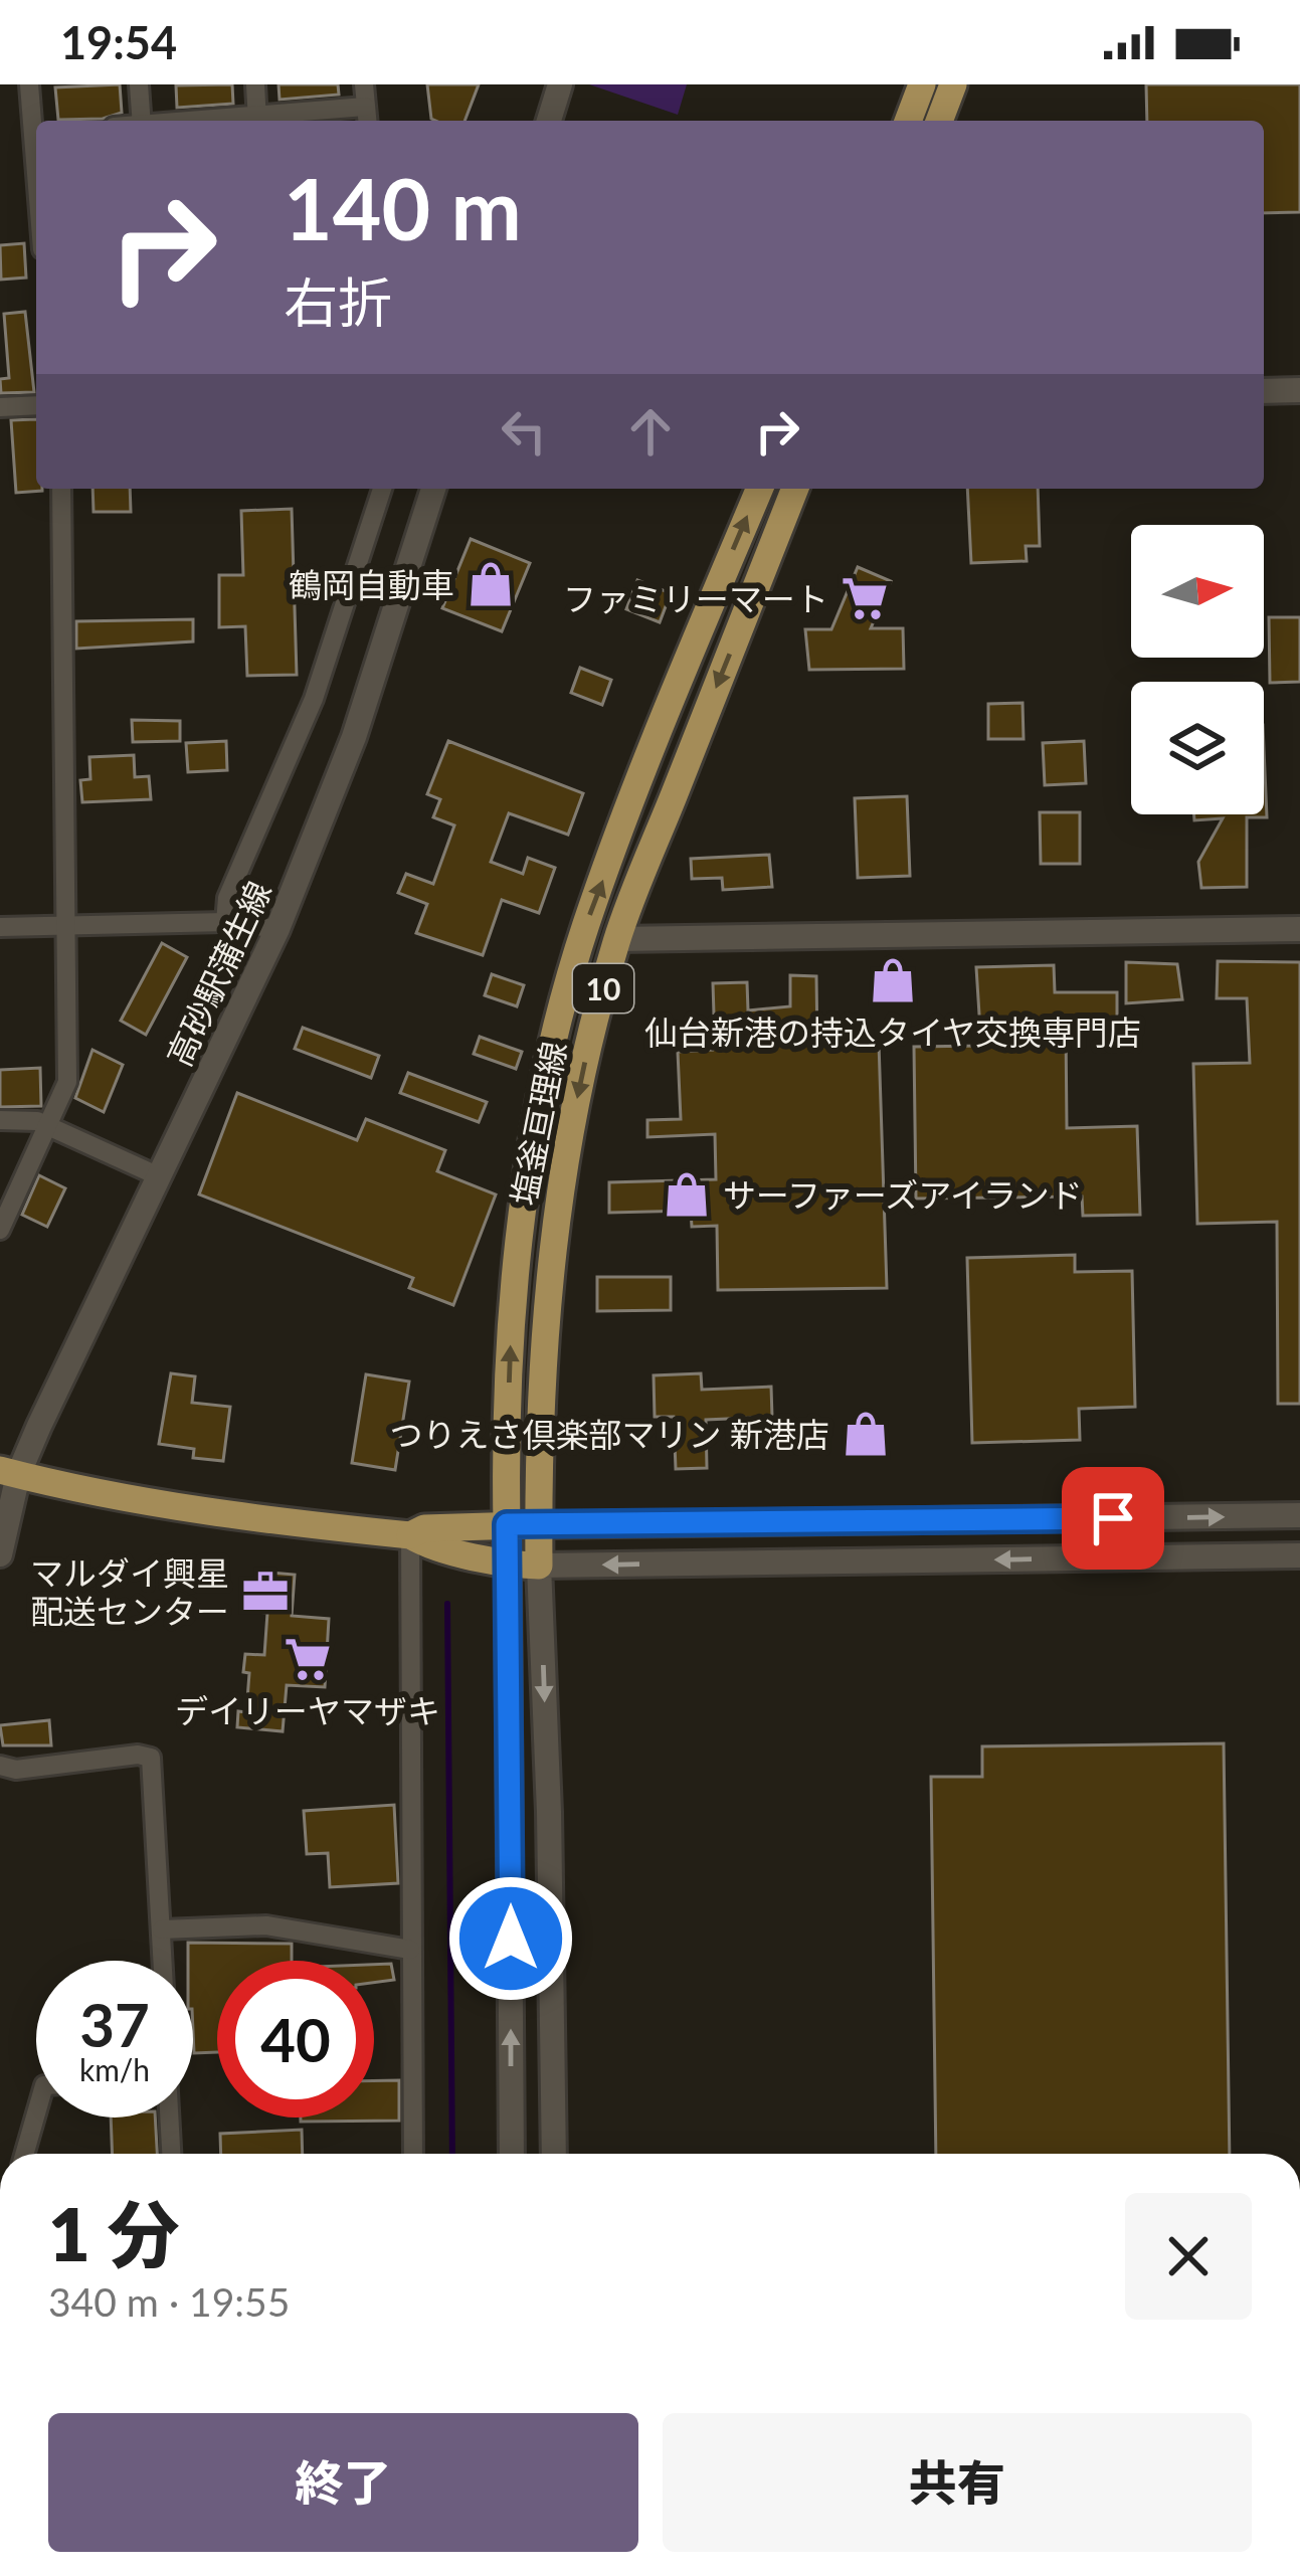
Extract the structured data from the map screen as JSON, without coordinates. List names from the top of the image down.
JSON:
{
  "streets": {
    "main road": ["10", "塩釜亘理線"],
    "street": ["高砂駅蒲生線"]
  },
  "places": {
    "shop": [
      "鶴岡自動車",
      "仙台新港の持込タイヤ交換専門店",
      "サーファーズアイランド",
      "つりえさ倶楽部マリン 新港店"
    ],
    "supermarket": ["ファミリーマート", "デイリーヤマザキ"],
    "office": ["マルダイ興星 配送センター"]
  },
  "north": "right",
  "page": {
    "status": "19:54",
    "turn": ["140 m", "右折"],
    "speed": "37 km/h",
    "limit": "40",
    "heading": ["1 分", "340 m · 19:55"],
    "buttons": ["終了", "共有"]
  }
}
